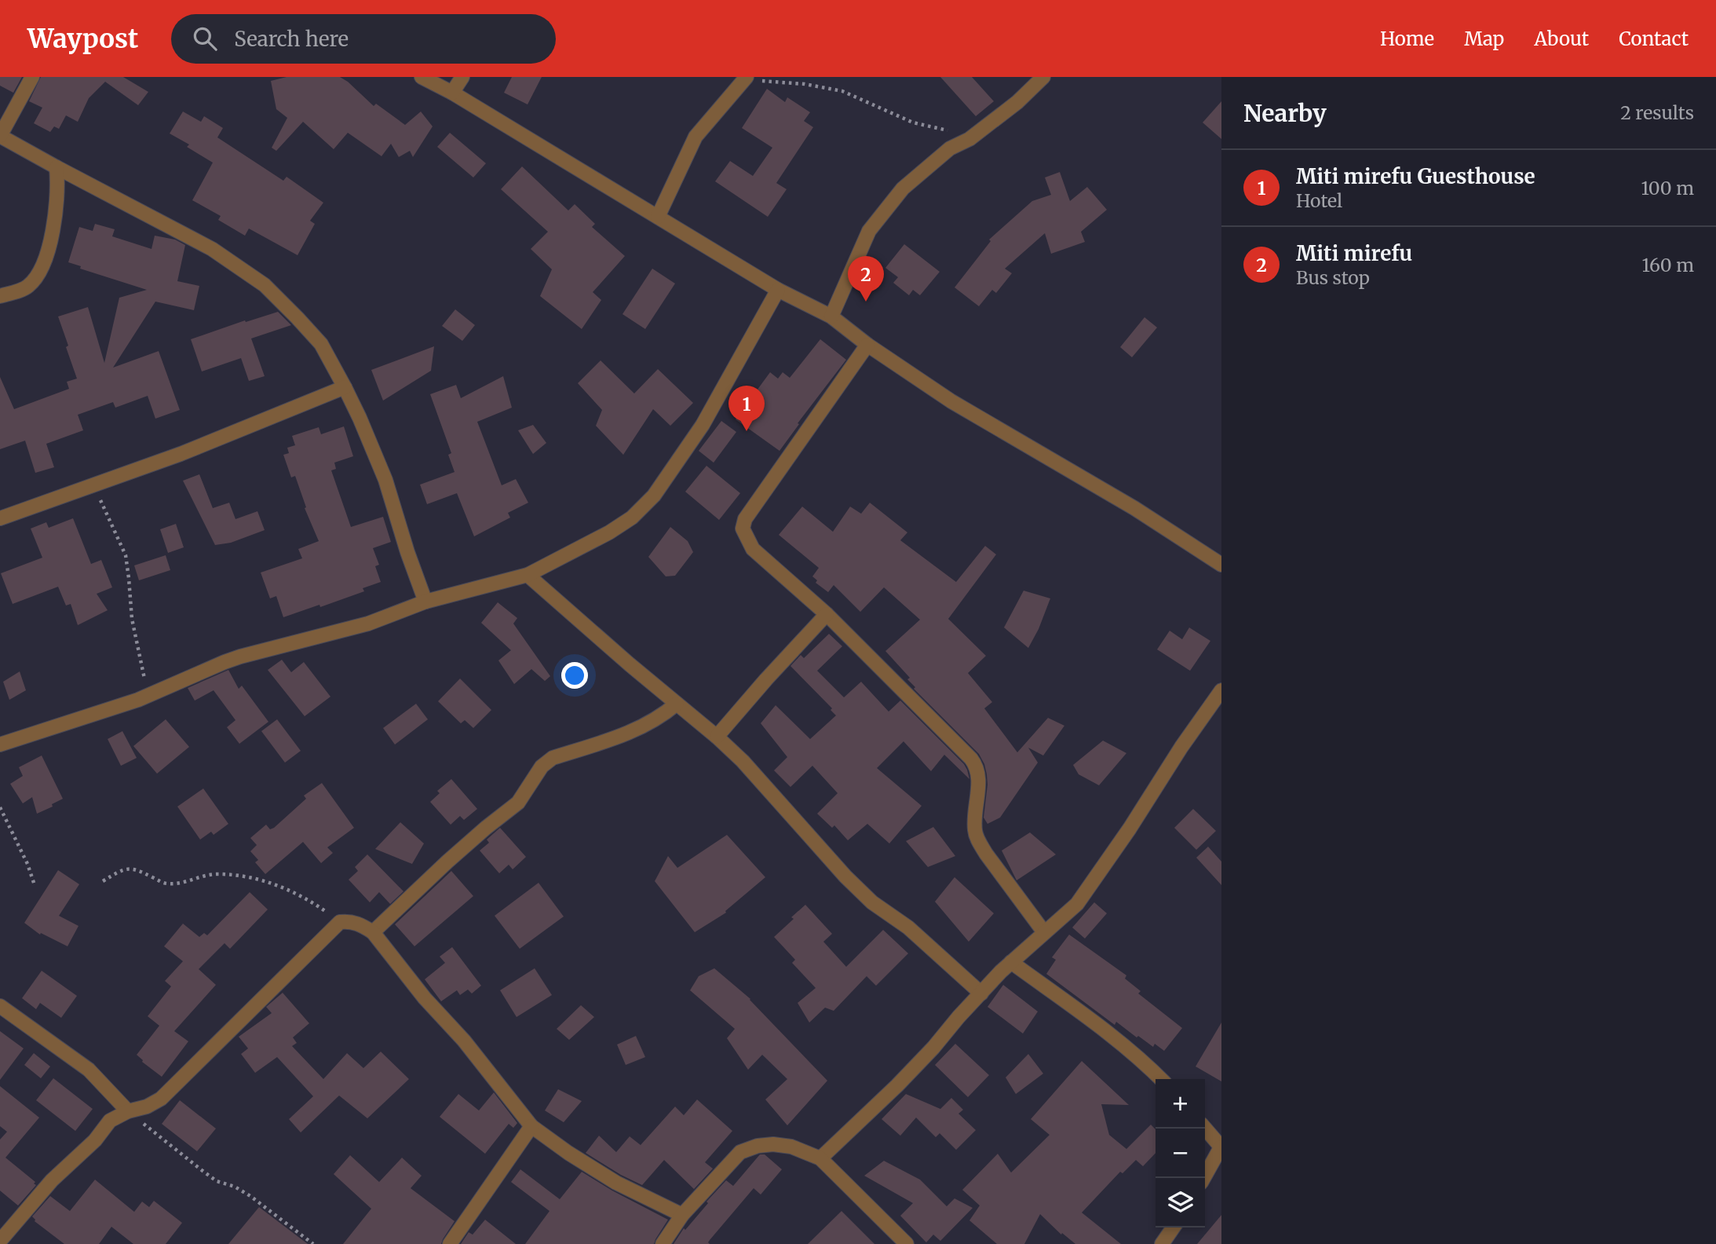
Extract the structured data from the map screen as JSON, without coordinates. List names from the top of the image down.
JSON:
{
  "page": {
    "header": "Waypost",
    "search": "Search here",
    "nav": [
      "Home",
      "Map",
      "About",
      "Contact"
    ],
    "heading": ["Nearby", "2 results"],
    "list": [
      {
        "mark": "1",
        "name": "Miti mirefu Guesthouse",
        "note": "Hotel",
        "value": "100 m"
      },
      {
        "mark": "2",
        "name": "Miti mirefu",
        "note": "Bus stop",
        "value": "160 m"
      }
    ],
    "pins": ["2", "1"],
    "map_buttons": ["+", "−"]
  }
}
